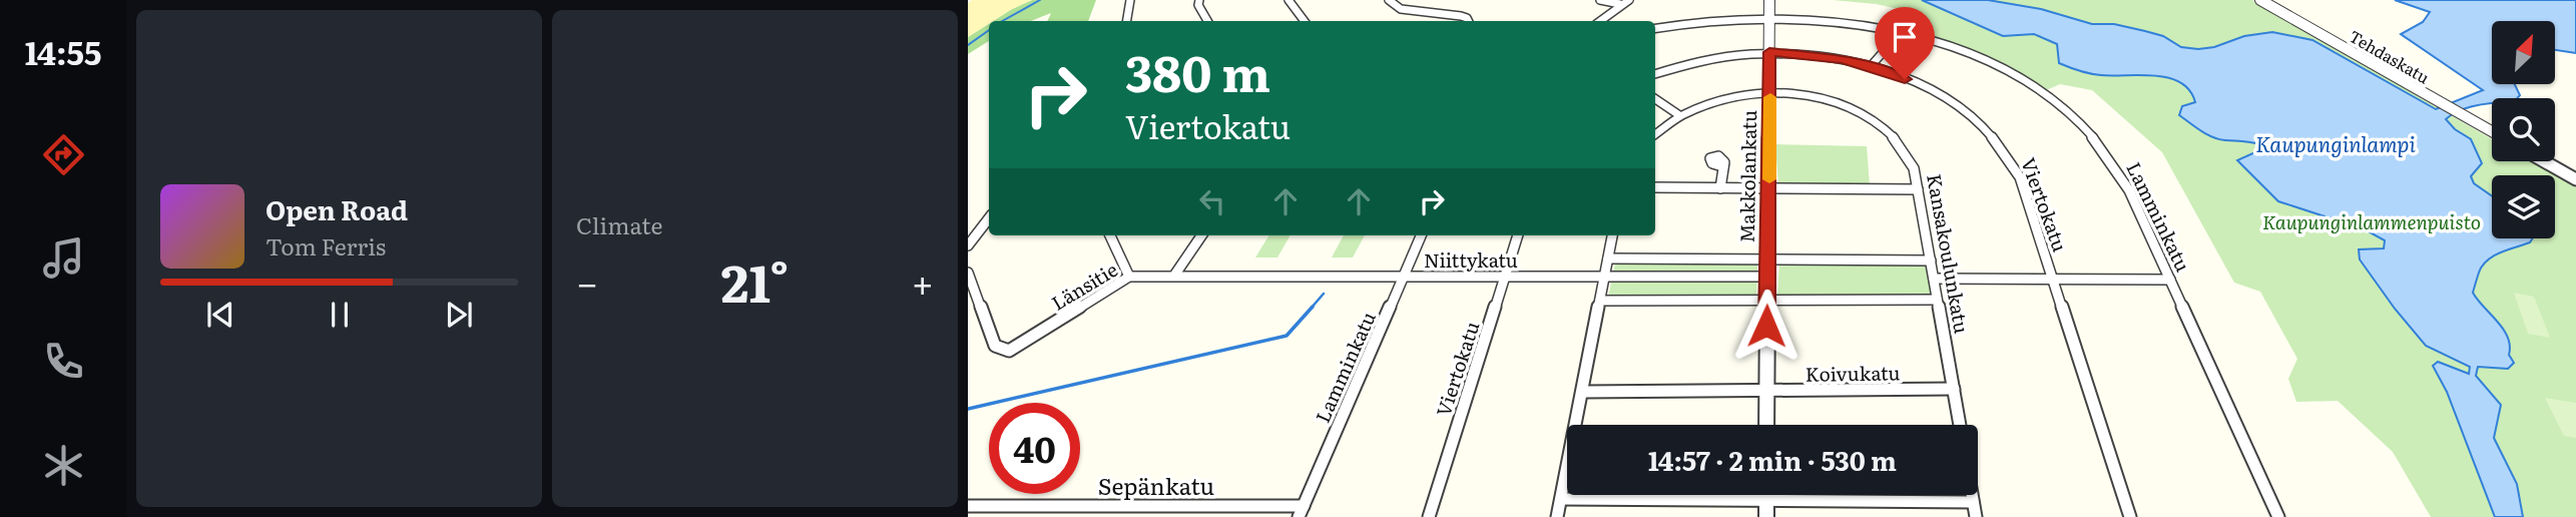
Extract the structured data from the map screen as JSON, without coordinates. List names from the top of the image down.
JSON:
{
  "streets": {
    "street": [
      "Tehdaskatu",
      "Makkolankatu",
      "Viertokatu",
      "Lamminkatu",
      "Kansakoulunkatu",
      "Niittykatu",
      "Länsitie",
      "Koivukatu",
      "Sepänkatu"
    ]
  },
  "crossings": [
    ["Makkolankatu", "Viertokatu"],
    ["Makkolankatu", "Lamminkatu"],
    ["Makkolankatu", "Kansakoulunkatu"],
    ["Makkolankatu", "Niittykatu"],
    ["Makkolankatu", "Koivukatu"],
    ["Viertokatu", "Niittykatu"],
    ["Lamminkatu", "Niittykatu"],
    ["Lamminkatu", "Sepänkatu"],
    ["Kansakoulunkatu", "Koivukatu"],
    ["Niittykatu", "Länsitie"]
  ],
  "water": ["Kaupunginlampi"],
  "parks": ["Kaupunginlammenpuisto"],
  "north": "top right",
  "page": {
    "tabs": "14:55",
    "tile": "Climate",
    "turn": ["380 m", "Viertokatu"],
    "song": ["Open Road", "Tom Ferris"],
    "heat": ["−", "21°", "+"],
    "limit": "40",
    "trip": "14:57 · 2 min · 530 m"
  }
}
